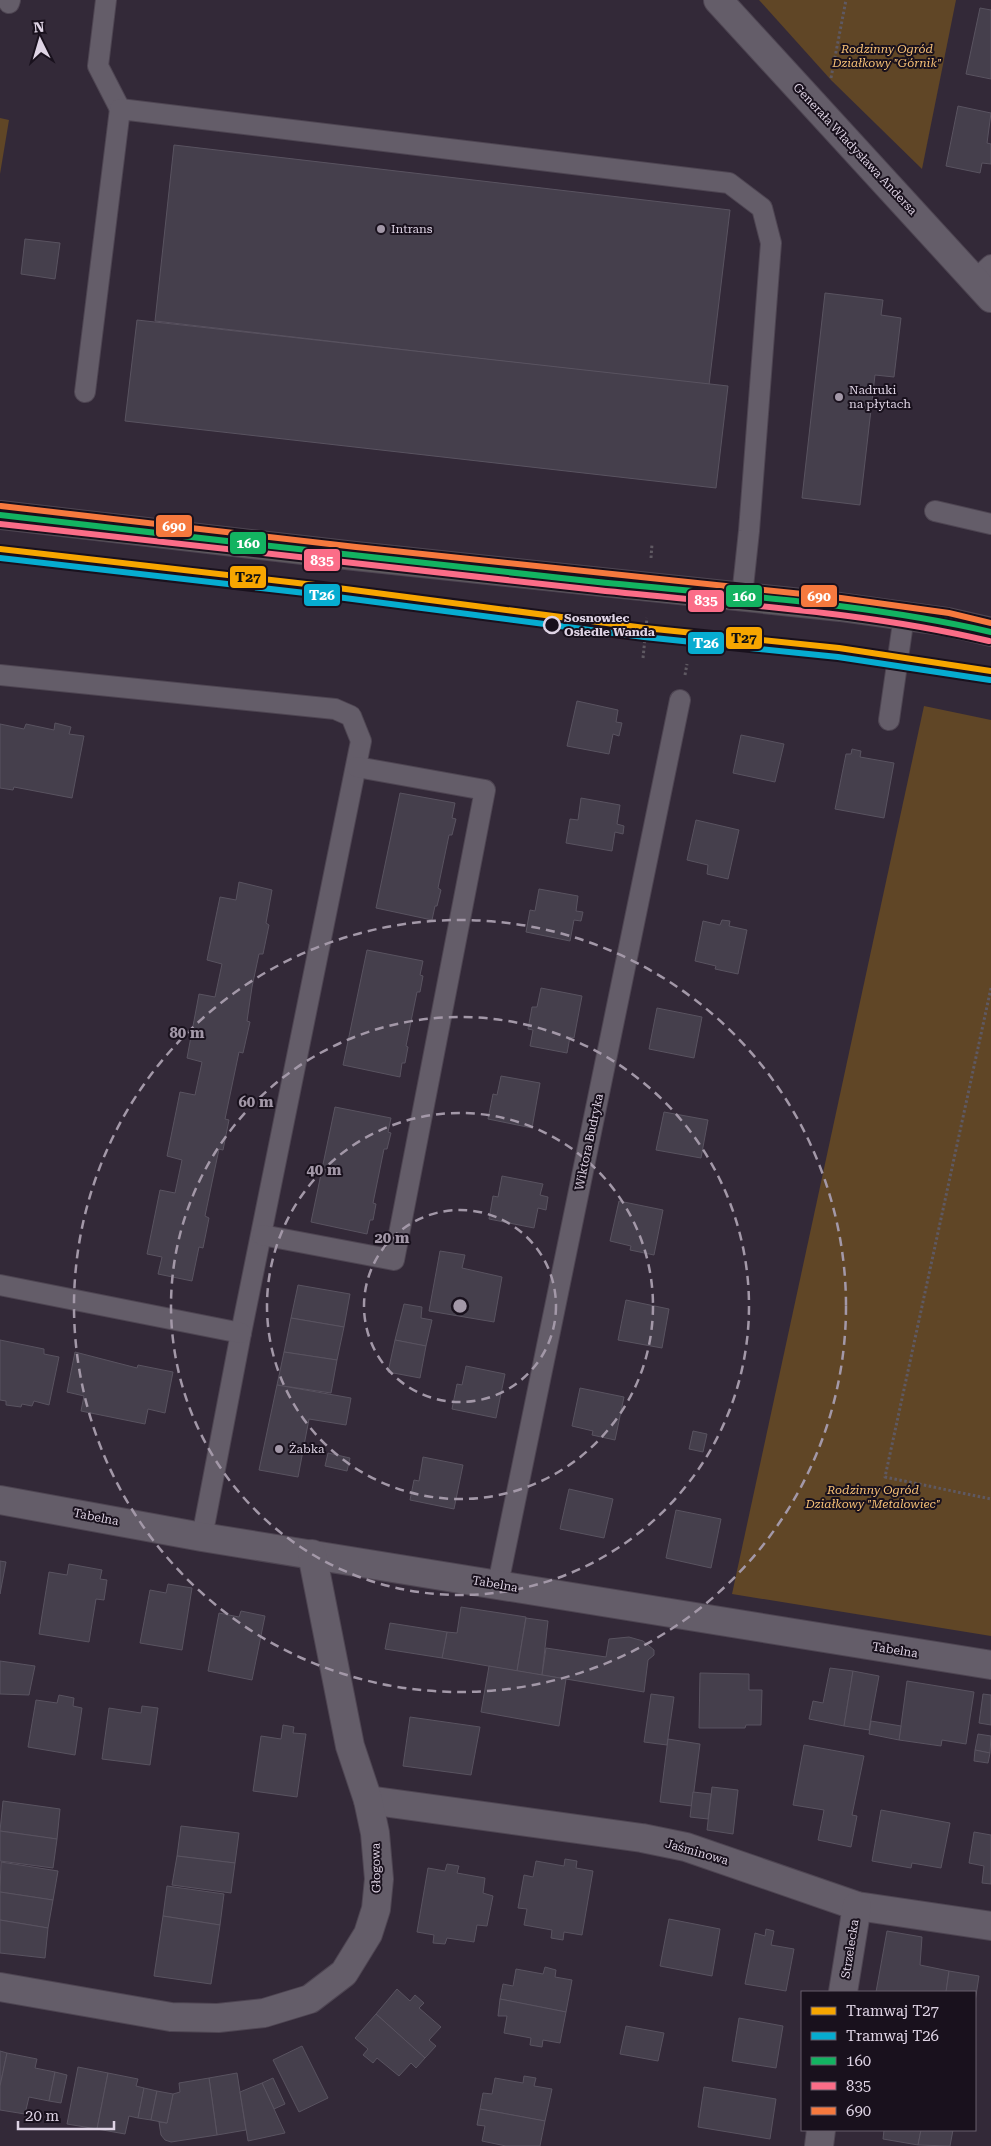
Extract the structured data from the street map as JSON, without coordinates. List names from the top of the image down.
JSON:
{
  "streets": {
    "street": [
      "Generała Władysława Andersa",
      "Tabelna",
      "Jaśminowa",
      "Głogowa",
      "Strzelecka"
    ],
    "lane": ["Wiktora Budryka"]
  },
  "crossings": [
    ["Wiktora Budryka", "Tabelna"],
    ["Tabelna", "Głogowa"],
    ["Jaśminowa", "Głogowa"],
    ["Jaśminowa", "Strzelecka"]
  ],
  "parks": ["Rodzinny Ogród Działkowy \"Górnik\"", "Rodzinny Ogród Działkowy \"Metalowiec\""],
  "places": [
    "Intrans",
    "Nadruki na płytach",
    "Sosnowiec Osiedle Wanda",
    "Żabka"
  ],
  "lines": [
    "transit line 690",
    "transit line 160",
    "transit line 835",
    "tram line T27",
    "tram line T26"
  ],
  "legend": [
    "Tramwaj T27",
    "Tramwaj T26",
    "160",
    "835",
    "690"
  ],
  "scale_bar": "20 m",
  "north": "top",
  "rings": [
    "80 m",
    "60 m",
    "40 m",
    "20 m"
  ]
}
